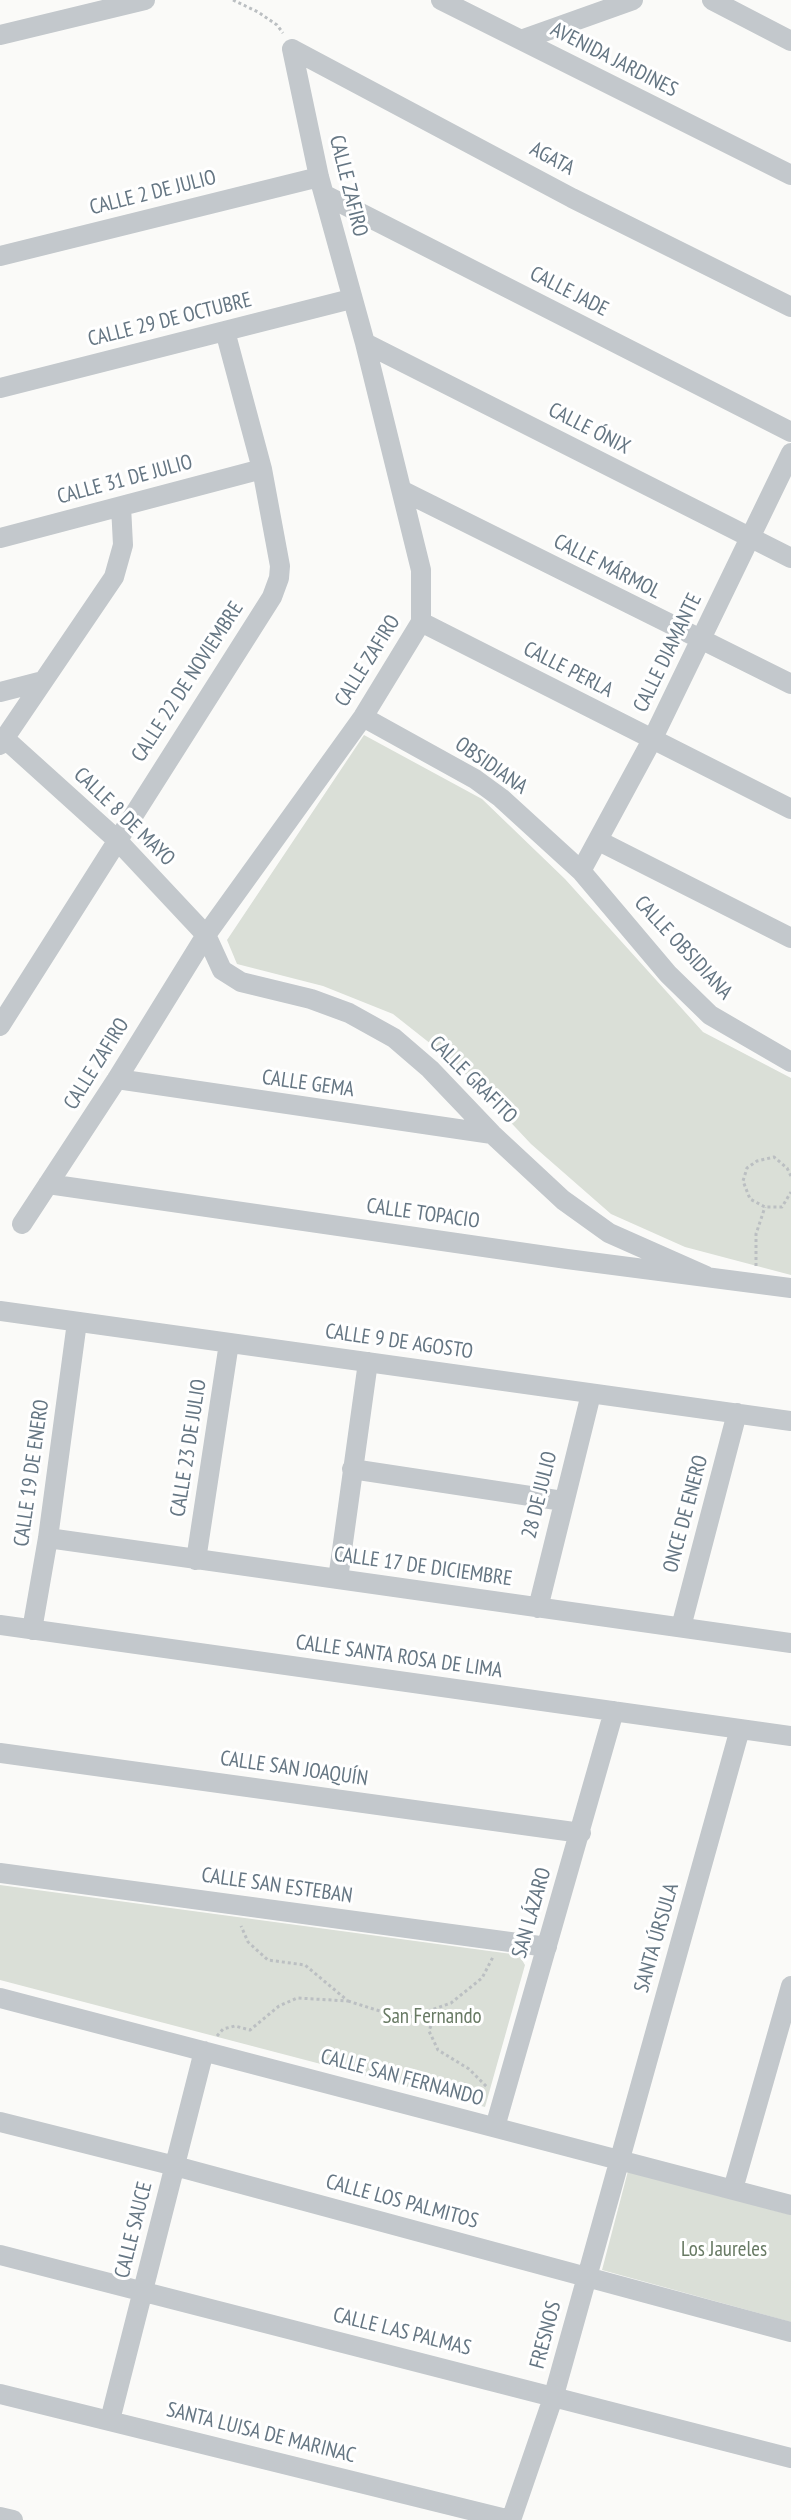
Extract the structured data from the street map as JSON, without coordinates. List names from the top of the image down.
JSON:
{
  "streets": {
    "street": [
      "AVENIDA JARDINES",
      "AGATA",
      "CALLE ZAFIRO",
      "CALLE 2 DE JULIO",
      "CALLE JADE",
      "CALLE 29 DE OCTUBRE",
      "CALLE ÓNIX",
      "CALLE 31 DE JULIO",
      "CALLE MÁRMOL",
      "CALLE DIAMANTE",
      "CALLE PERLA",
      "CALLE 22 DE NOVIEMBRE",
      "OBSIDIANA",
      "CALLE 8 DE MAYO",
      "CALLE OBSIDIANA",
      "CALLE GRAFITO",
      "CALLE GEMA",
      "CALLE TOPACIO",
      "CALLE 9 DE AGOSTO",
      "CALLE 23 DE JULIO",
      "CALLE 19 DE ENERO",
      "28 DE JULIO",
      "ONCE DE ENERO",
      "CALLE 17 DE DICIEMBRE",
      "CALLE SANTA ROSA DE LIMA",
      "CALLE SAN JOAQUÍN",
      "CALLE SAN ESTEBAN",
      "SAN LÁZARO",
      "SANTA ÚRSULA",
      "CALLE SAN FERNANDO",
      "CALLE LOS PALMITOS",
      "CALLE SAUCE",
      "CALLE LAS PALMAS",
      "FRESNOS",
      "SANTA LUISA DE MARINAC"
    ]
  },
  "crossings": [
    ["AGATA", "CALLE ZAFIRO"],
    ["CALLE ZAFIRO", "CALLE 2 DE JULIO"],
    ["CALLE ZAFIRO", "CALLE JADE"],
    ["CALLE ZAFIRO", "CALLE 29 DE OCTUBRE"],
    ["CALLE ZAFIRO", "CALLE ÓNIX"],
    ["CALLE ZAFIRO", "CALLE MÁRMOL"],
    ["CALLE ZAFIRO", "CALLE PERLA"],
    ["CALLE ZAFIRO", "OBSIDIANA"],
    ["CALLE ZAFIRO", "CALLE 8 DE MAYO"],
    ["CALLE ZAFIRO", "CALLE GRAFITO"],
    ["CALLE ZAFIRO", "CALLE GEMA"],
    ["CALLE ZAFIRO", "CALLE TOPACIO"],
    ["CALLE 2 DE JULIO", "CALLE JADE"],
    ["CALLE 29 DE OCTUBRE", "CALLE 22 DE NOVIEMBRE"],
    ["CALLE ÓNIX", "CALLE DIAMANTE"],
    ["CALLE 31 DE JULIO", "CALLE 22 DE NOVIEMBRE"],
    ["CALLE MÁRMOL", "CALLE DIAMANTE"],
    ["CALLE DIAMANTE", "CALLE PERLA"],
    ["CALLE DIAMANTE", "OBSIDIANA"],
    ["CALLE DIAMANTE", "CALLE OBSIDIANA"],
    ["CALLE 22 DE NOVIEMBRE", "CALLE 8 DE MAYO"],
    ["OBSIDIANA", "CALLE OBSIDIANA"],
    ["CALLE 8 DE MAYO", "CALLE GRAFITO"],
    ["CALLE GRAFITO", "CALLE GEMA"],
    ["CALLE GRAFITO", "CALLE TOPACIO"],
    ["CALLE 9 DE AGOSTO", "CALLE 23 DE JULIO"],
    ["CALLE 9 DE AGOSTO", "CALLE 19 DE ENERO"],
    ["CALLE 9 DE AGOSTO", "28 DE JULIO"],
    ["CALLE 9 DE AGOSTO", "ONCE DE ENERO"],
    ["CALLE 23 DE JULIO", "CALLE 17 DE DICIEMBRE"],
    ["CALLE 19 DE ENERO", "CALLE 17 DE DICIEMBRE"],
    ["CALLE 19 DE ENERO", "CALLE SANTA ROSA DE LIMA"],
    ["28 DE JULIO", "CALLE 17 DE DICIEMBRE"],
    ["ONCE DE ENERO", "CALLE 17 DE DICIEMBRE"],
    ["CALLE SANTA ROSA DE LIMA", "SAN LÁZARO"],
    ["CALLE SANTA ROSA DE LIMA", "SANTA ÚRSULA"],
    ["CALLE SAN JOAQUÍN", "SAN LÁZARO"],
    ["CALLE SAN ESTEBAN", "SAN LÁZARO"],
    ["SAN LÁZARO", "CALLE SAN FERNANDO"],
    ["SANTA ÚRSULA", "CALLE SAN FERNANDO"],
    ["SANTA ÚRSULA", "FRESNOS"],
    ["CALLE SAN FERNANDO", "CALLE SAUCE"],
    ["CALLE SAN FERNANDO", "FRESNOS"],
    ["CALLE LOS PALMITOS", "CALLE SAUCE"],
    ["CALLE LOS PALMITOS", "FRESNOS"],
    ["CALLE SAUCE", "CALLE LAS PALMAS"],
    ["CALLE SAUCE", "SANTA LUISA DE MARINAC"],
    ["CALLE LAS PALMAS", "FRESNOS"],
    ["FRESNOS", "SANTA LUISA DE MARINAC"]
  ],
  "parks": ["San Fernando", "Los Jaureles"]
}
